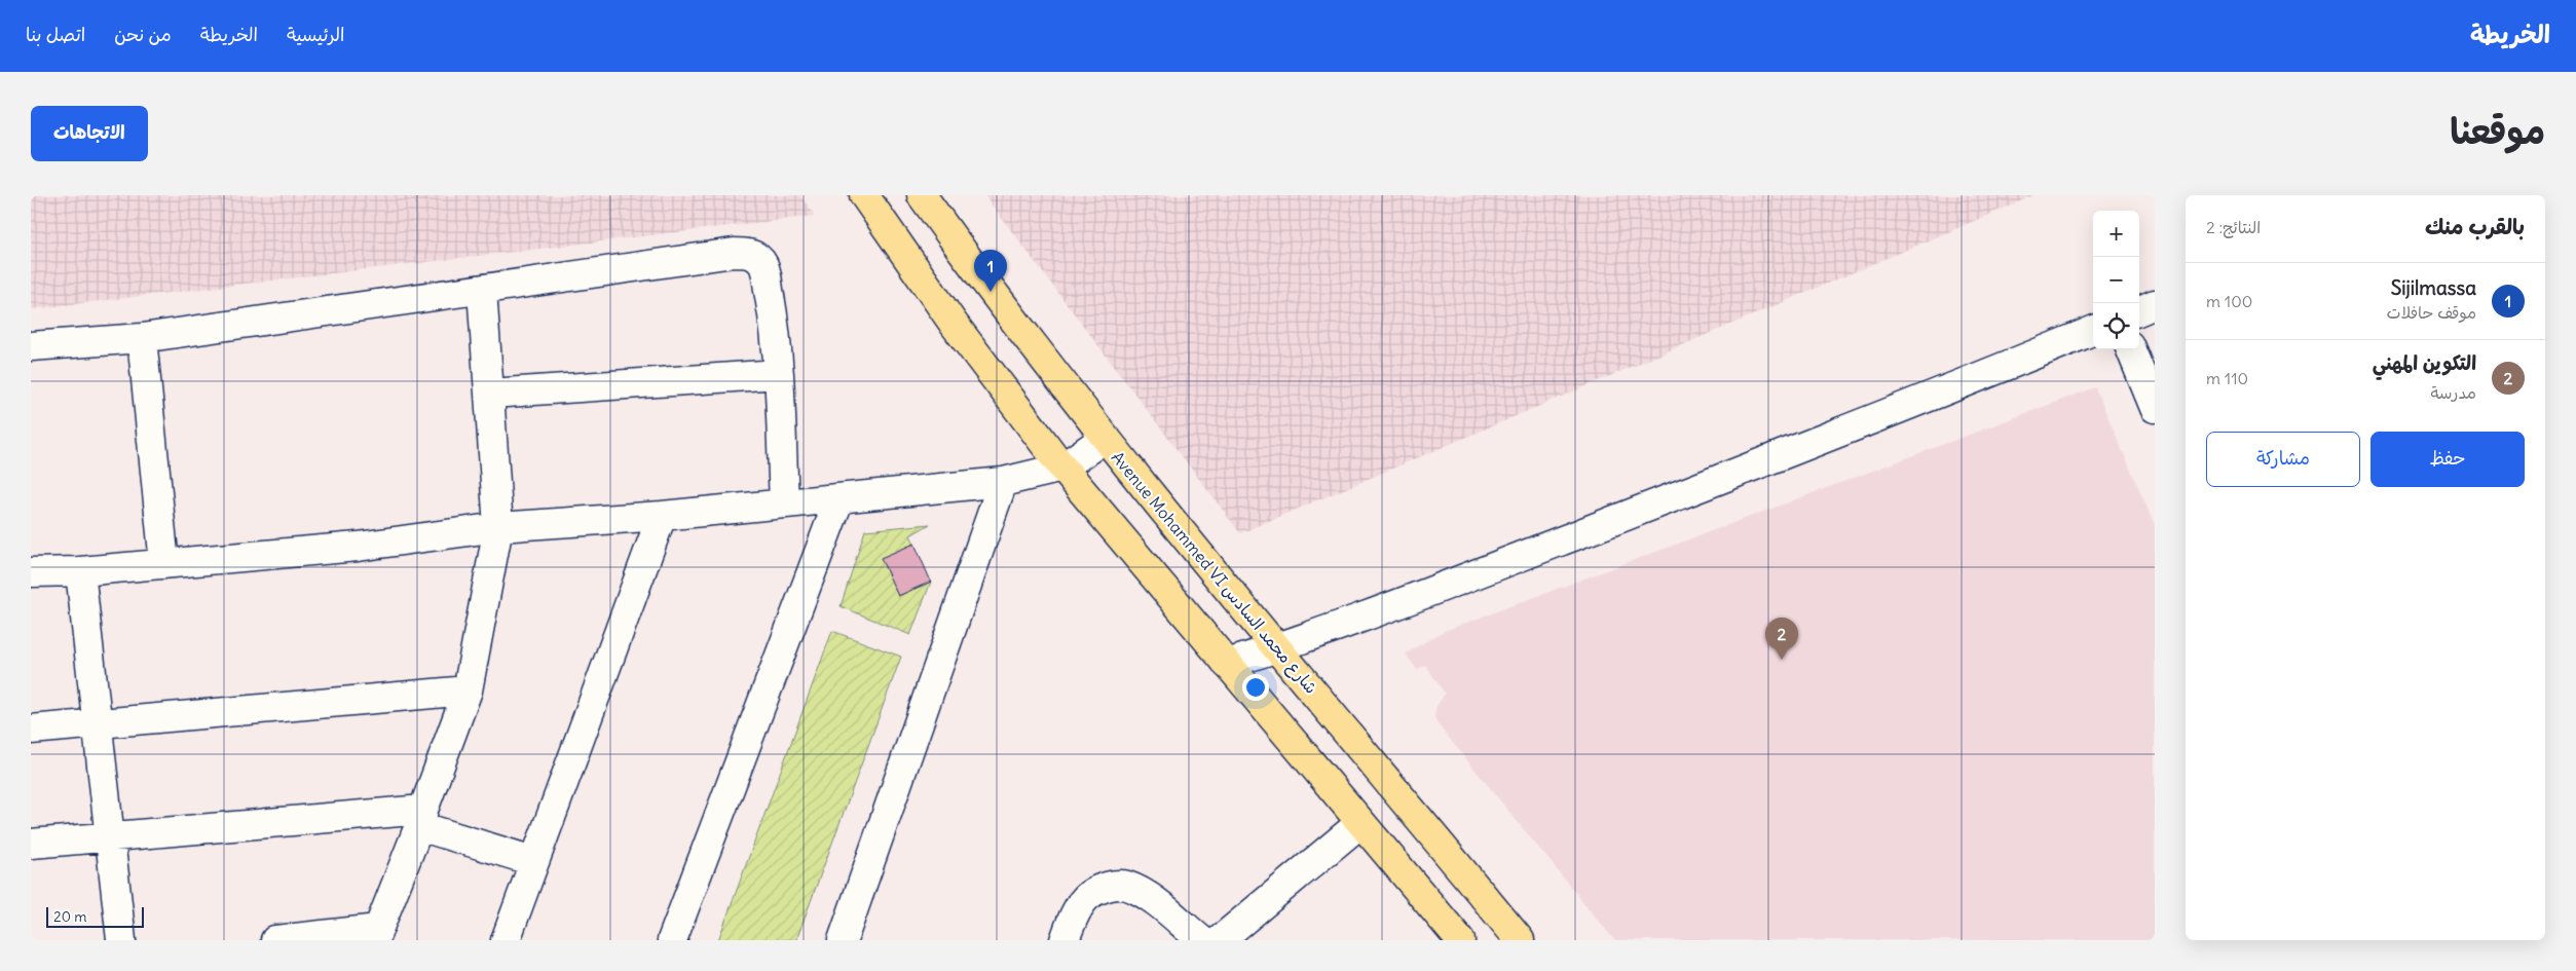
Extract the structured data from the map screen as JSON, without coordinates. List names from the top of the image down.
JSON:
{
  "streets": {
    "main road": ["Avenue Mohammed VI شارع محمد السادس"]
  },
  "scale_bar": "20 m",
  "page": {
    "header": "الخريطة",
    "nav": [
      "الرئيسية",
      "الخريطة",
      "من نحن",
      "اتصل بنا"
    ],
    "title": "موقعنا",
    "buttons": [
      "الاتجاهات",
      ["حفظ", "مشاركة"]
    ],
    "heading": ["بالقرب منك", "النتائج: 2"],
    "map_buttons": ["+", "−"],
    "pins": ["1", "2"],
    "list": [
      {
        "mark": "1",
        "name": "Sijilmassa",
        "note": "موقف حافلات",
        "value": "100 m"
      },
      {
        "mark": "2",
        "name": "التكوين المهني",
        "note": "مدرسة",
        "value": "110 m"
      }
    ],
    "scale": "20 m"
  }
}
